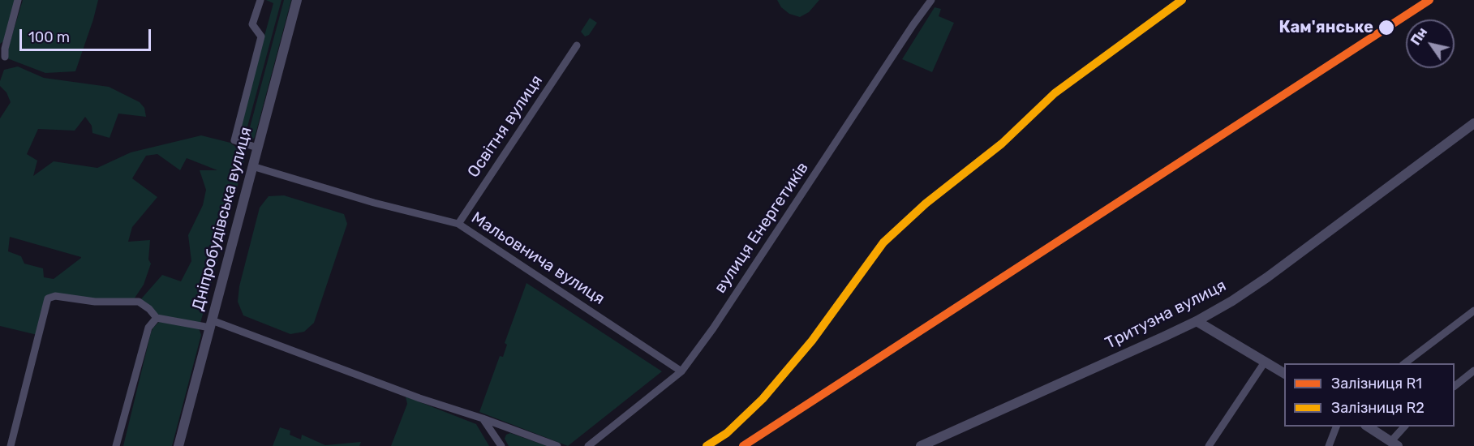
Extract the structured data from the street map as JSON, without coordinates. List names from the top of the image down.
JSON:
{
  "streets": {
    "street": [
      "Освітня вулиця",
      "Дніпробудівська вулиця",
      "вулиця Енергетиків",
      "Мальовнича вулиця",
      "Тритузна вулиця"
    ]
  },
  "crossings": [
    ["Освітня вулиця", "Мальовнича вулиця"],
    ["Дніпробудівська вулиця", "Мальовнича вулиця"],
    ["вулиця Енергетиків", "Мальовнича вулиця"]
  ],
  "places": ["Кам'янське"],
  "lines": ["rail line R1", "rail line R2"],
  "legend": ["Залізниця R1", "Залізниця R2"],
  "scale_bar": "100 m",
  "north": "top left"
}
